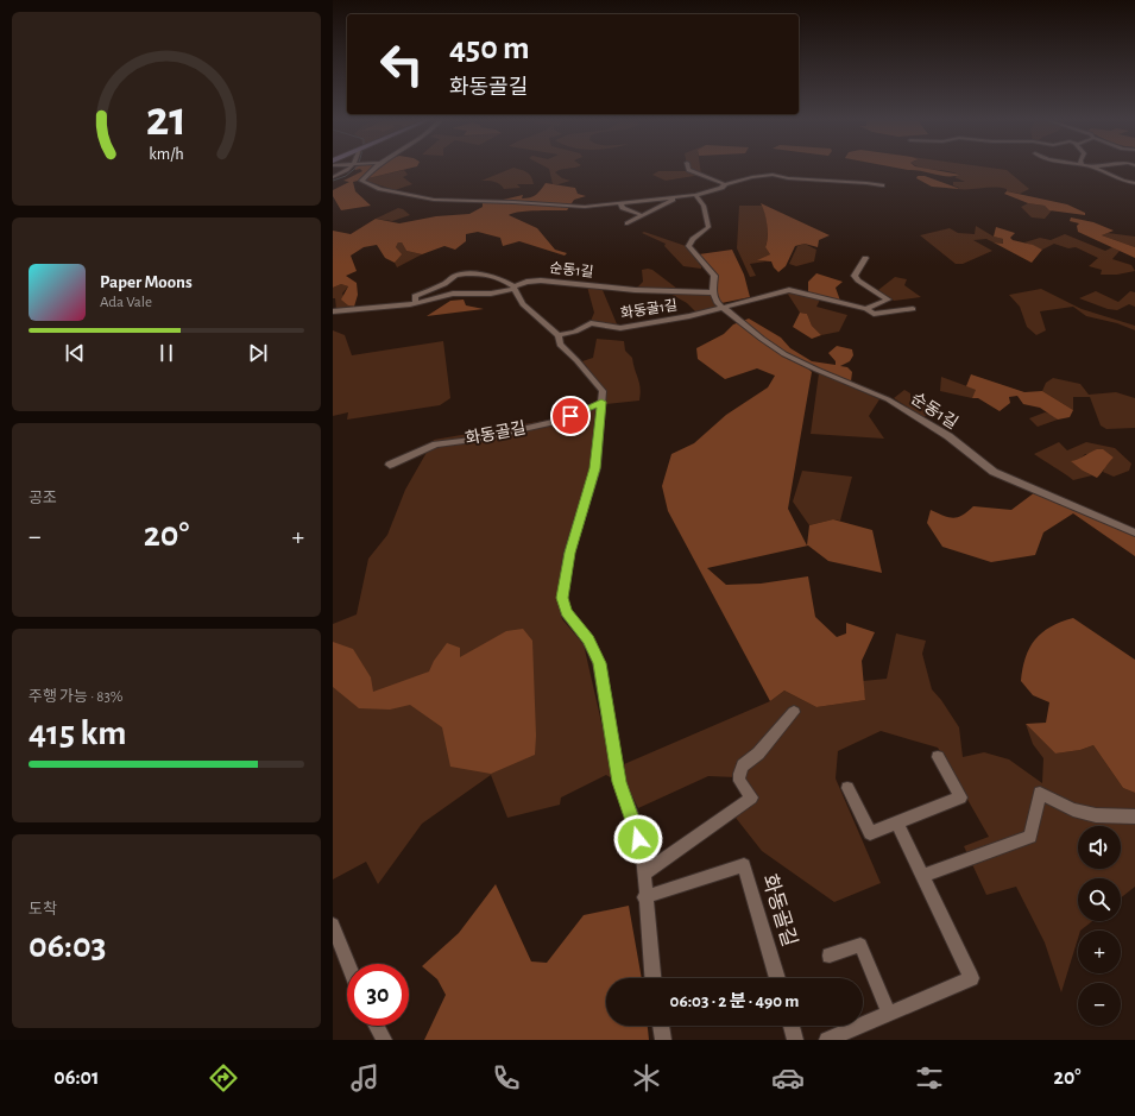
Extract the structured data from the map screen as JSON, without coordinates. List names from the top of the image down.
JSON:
{
  "streets": {
    "street": ["순동1길", "화동골1길", "화동골길"]
  },
  "crossings": [
    ["순동1길", "화동골1길"]
  ],
  "page": {
    "turn": ["450 m", "화동골길"],
    "song": ["Paper Moons", "Ada Vale"],
    "tile": [
      "공조",
      ["주행 가능 · 83%", "415 km"],
      ["도착", "06:03"]
    ],
    "heat": ["−", "20°", "+"],
    "map_buttons": ["+", "−"],
    "limit": "30",
    "trip": "06:03 · 2 분 · 490 m",
    "tabs": ["06:01", "20°"],
    "gauge": ["21", "km/h"]
  }
}
